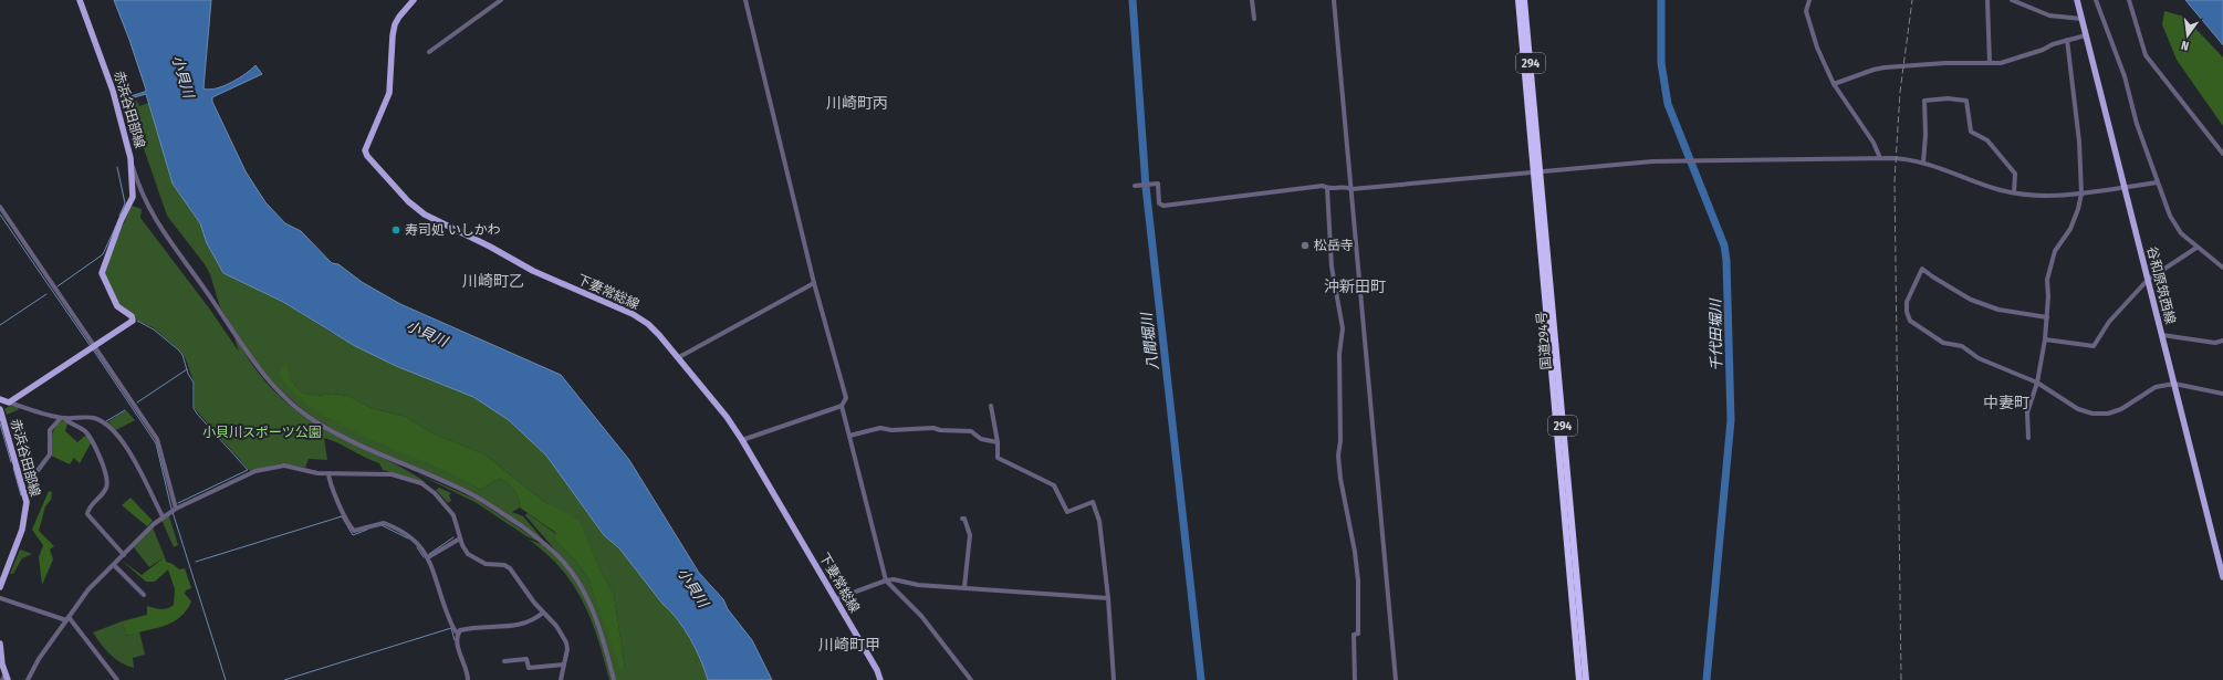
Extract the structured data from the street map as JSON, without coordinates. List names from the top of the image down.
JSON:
{
  "streets": {
    "highway": ["294", "国道294号"],
    "main road": ["赤浜谷田部線", "谷和原筑西線", "下妻常総線"]
  },
  "districts": [
    "川崎町丙",
    "川崎町乙",
    "沖新田町",
    "中妻町",
    "川崎町甲"
  ],
  "water": ["小貝川", "千代田堀川", "八間堀川"],
  "parks": ["小貝川スポーツ公園"],
  "places": ["寿司処 いしかわ", "松岳寺"],
  "north": "bottom"
}
